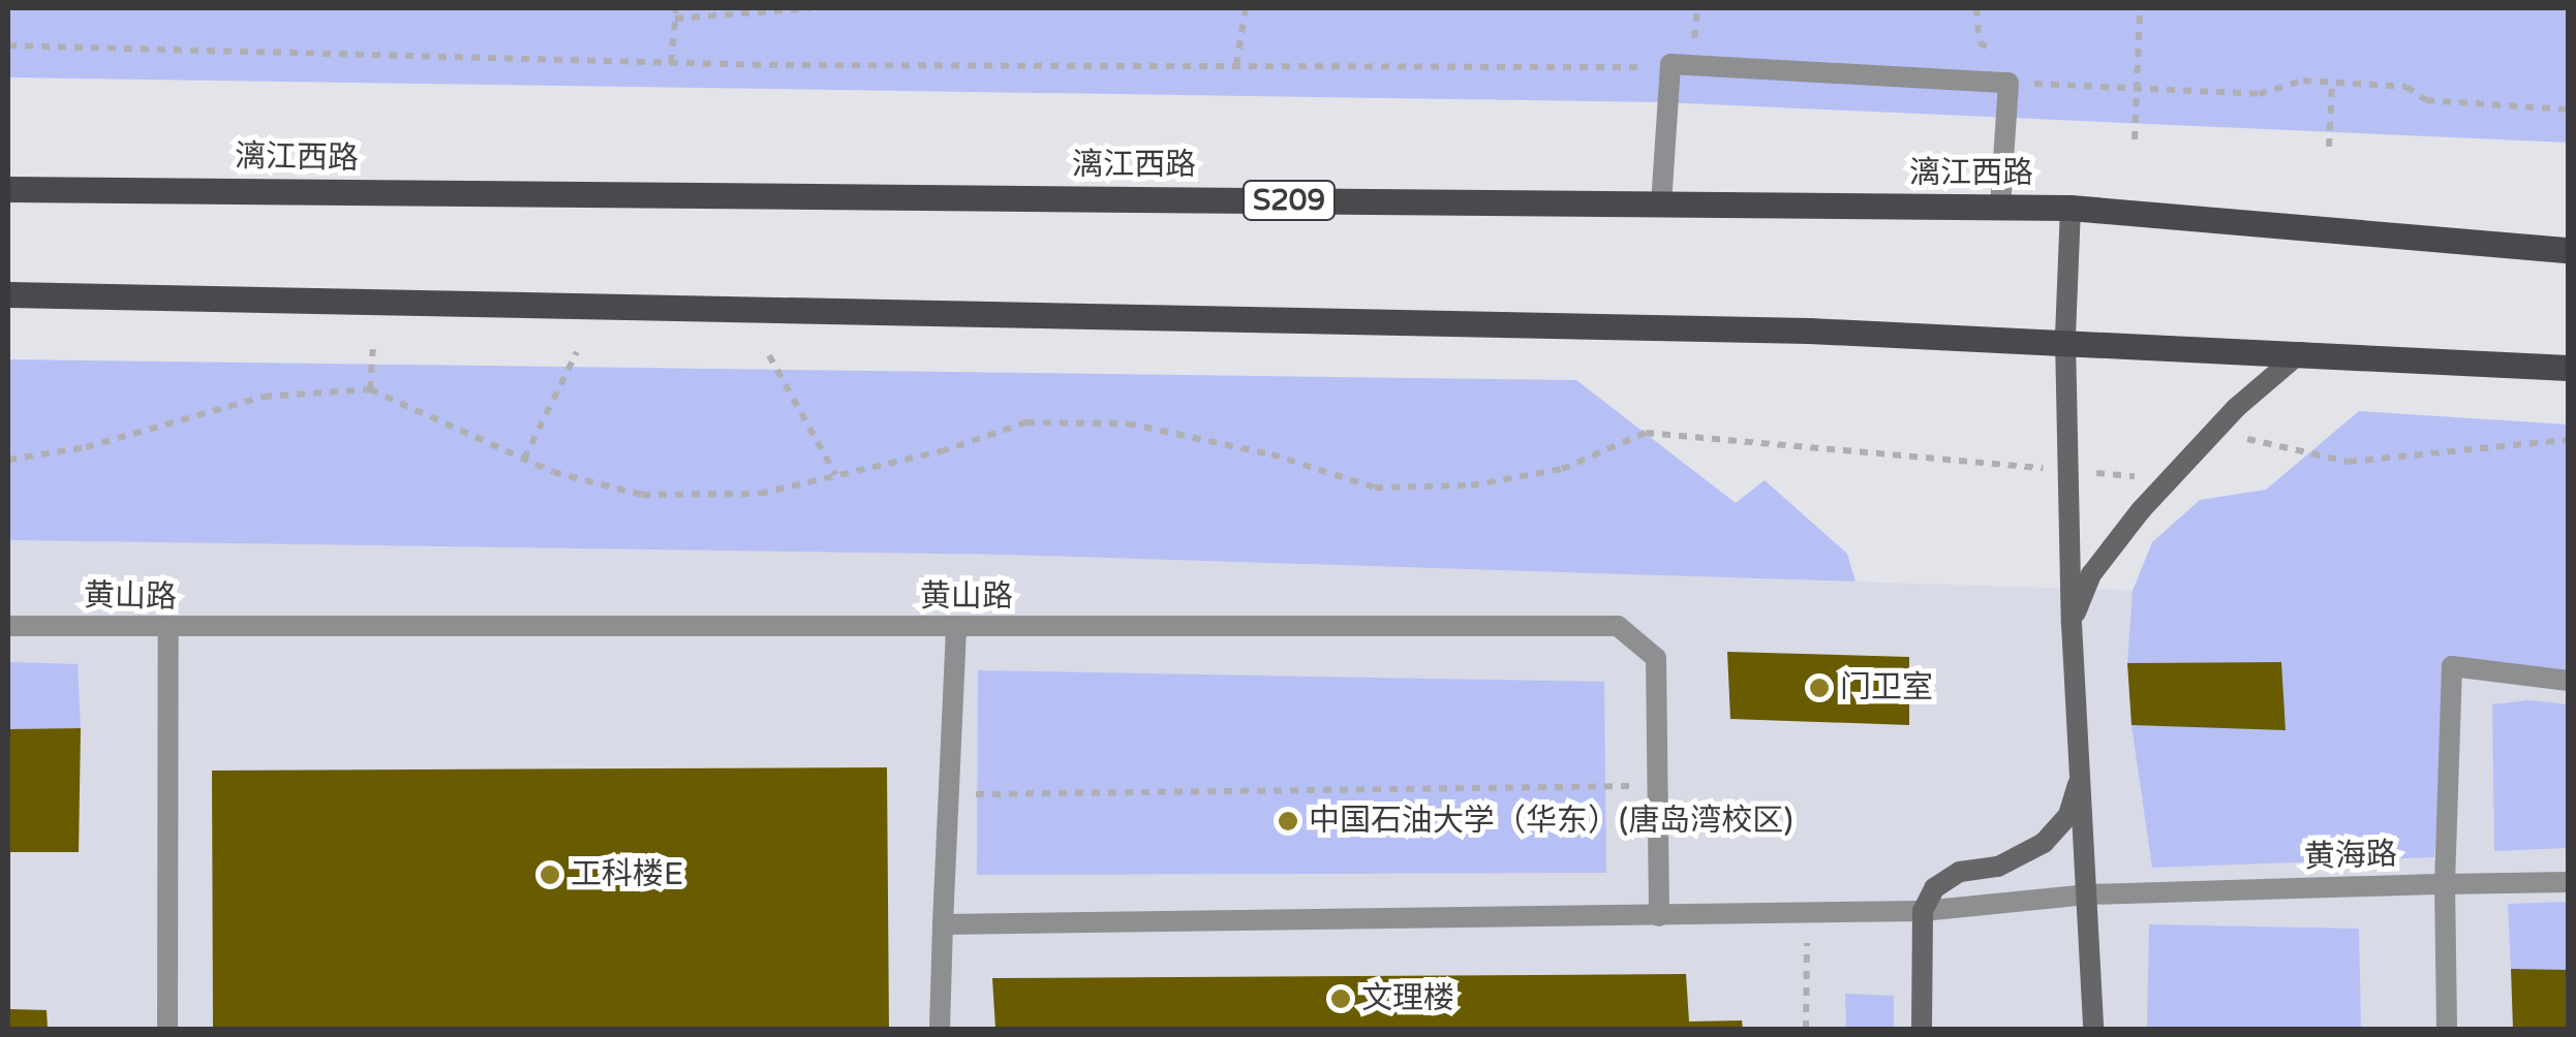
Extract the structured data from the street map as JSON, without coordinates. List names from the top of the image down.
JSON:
{
  "streets": {
    "main road": ["漓江西路", "S209"],
    "street": ["黄山路", "黄海路"]
  },
  "crossings": [
    ["黄山路", "黄海路"]
  ],
  "places": [
    "门卫室",
    "中国石油大学（华东）(唐岛湾校区)",
    "工科楼E",
    "文理楼"
  ]
}
